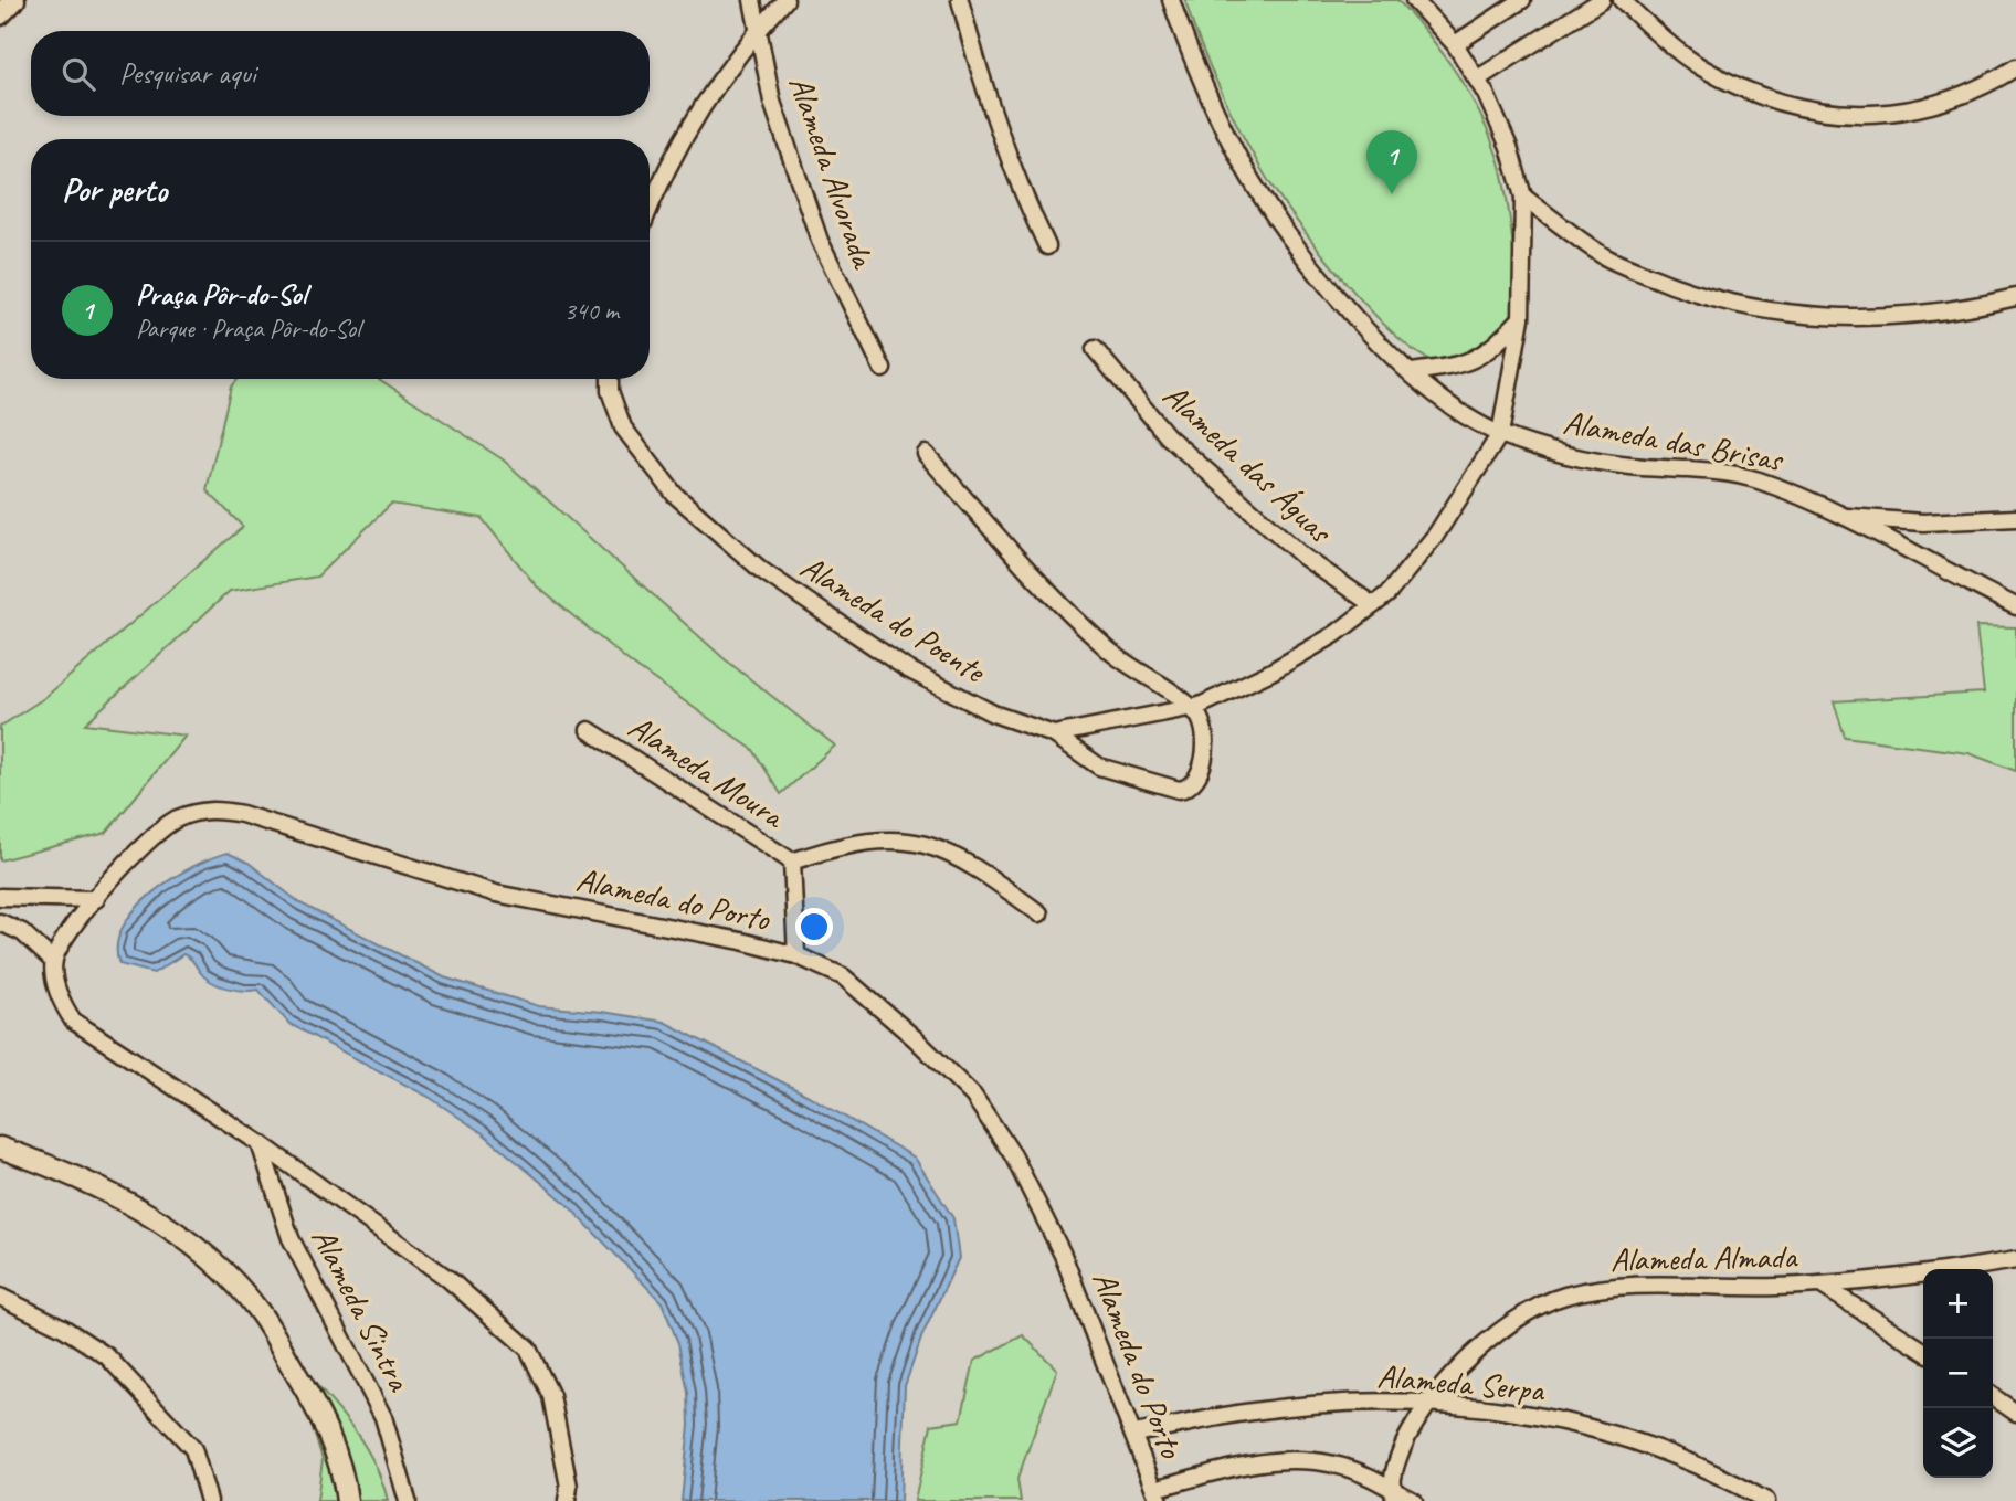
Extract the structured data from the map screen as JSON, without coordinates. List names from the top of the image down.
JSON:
{
  "streets": {
    "street": [
      "Alameda Alvorada",
      "Alameda das Brisas",
      "Alameda das Águas",
      "Alameda do Poente",
      "Alameda Moura",
      "Alameda do Porto",
      "Alameda Almada",
      "Alameda Sintra",
      "Alameda Serpa"
    ]
  },
  "crossings": [
    ["Alameda das Brisas", "Alameda do Poente"],
    ["Alameda das Águas", "Alameda do Poente"],
    ["Alameda do Porto", "Alameda Serpa"],
    ["Alameda Almada", "Alameda Serpa"]
  ],
  "page": {
    "search": "Pesquisar aqui",
    "pins": "1",
    "heading": "Por perto",
    "list": [
      {
        "mark": "1",
        "name": "Praça Pôr-do-Sol",
        "note": "Parque · Praça Pôr-do-Sol",
        "value": "340 m"
      }
    ],
    "map_buttons": ["+", "−"]
  }
}
